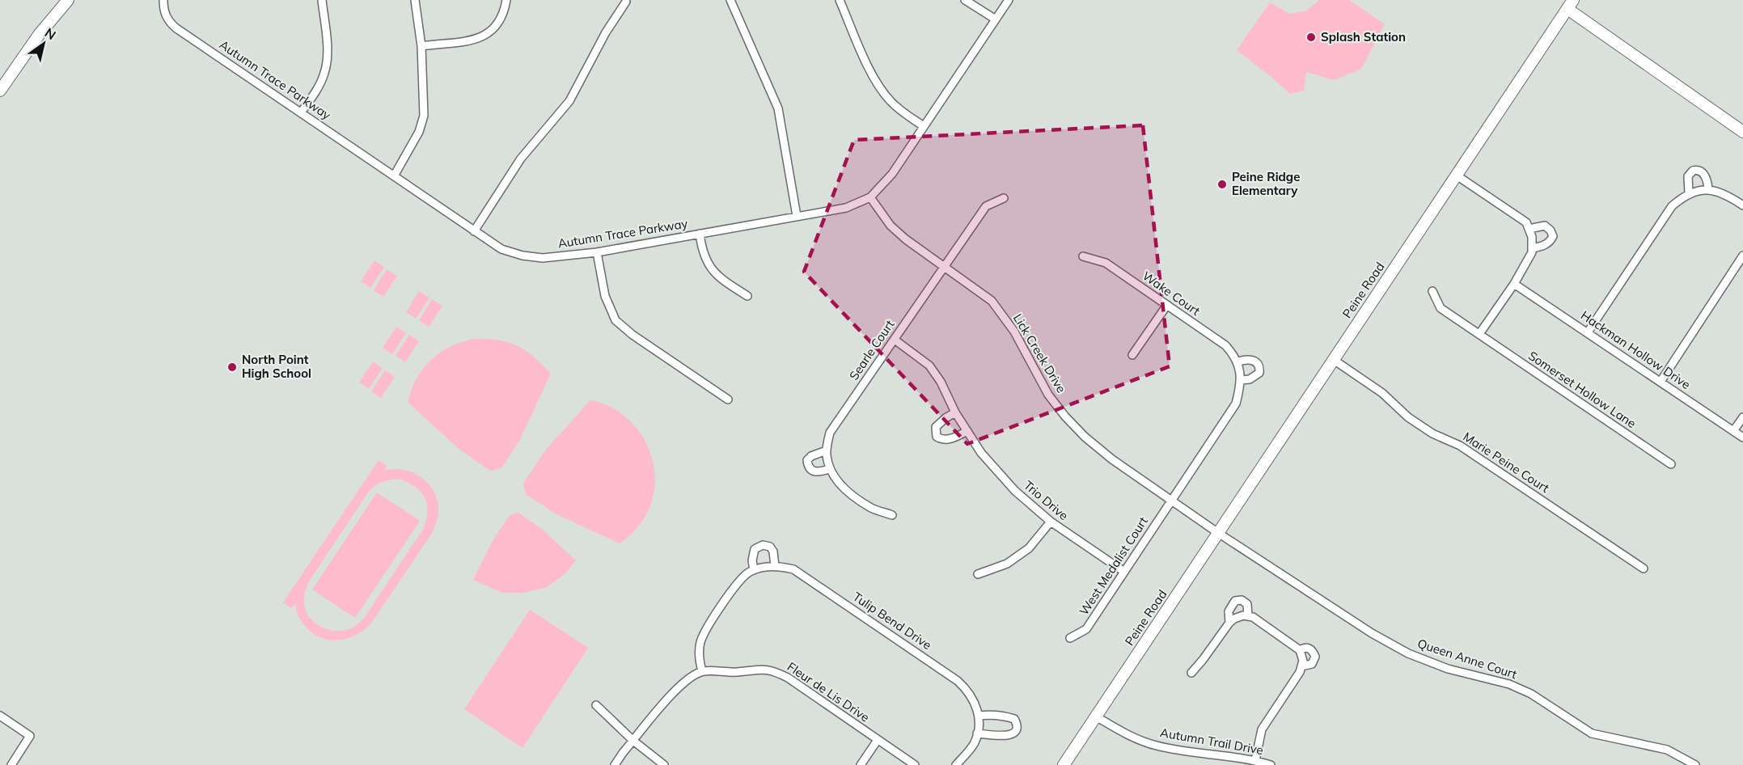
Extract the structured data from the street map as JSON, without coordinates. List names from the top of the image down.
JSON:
{
  "streets": {
    "street": [
      "Autumn Trace Parkway",
      "Peine Road",
      "Wake Court",
      "Searle Court",
      "Hackman Hollow Drive",
      "Lick Creek Drive",
      "Somerset Hollow Lane",
      "Marie Peine Court",
      "Trio Drive",
      "West Medalist Court",
      "Tulip Bend Drive",
      "Queen Anne Court",
      "Fleur de Lis Drive",
      "Autumn Trail Drive"
    ]
  },
  "crossings": [
    ["Autumn Trace Parkway", "Lick Creek Drive"],
    ["Peine Road", "Lick Creek Drive"],
    ["Peine Road", "Marie Peine Court"],
    ["Peine Road", "Queen Anne Court"],
    ["Peine Road", "Autumn Trail Drive"],
    ["Wake Court", "Lick Creek Drive"],
    ["Wake Court", "West Medalist Court"],
    ["Searle Court", "Lick Creek Drive"],
    ["Searle Court", "Trio Drive"],
    ["Lick Creek Drive", "West Medalist Court"],
    ["Lick Creek Drive", "Queen Anne Court"],
    ["Trio Drive", "West Medalist Court"],
    ["Tulip Bend Drive", "Fleur de Lis Drive"]
  ],
  "places": ["Splash Station", "Peine Ridge Elementary", "North Point High School"],
  "north": "top right"
}
